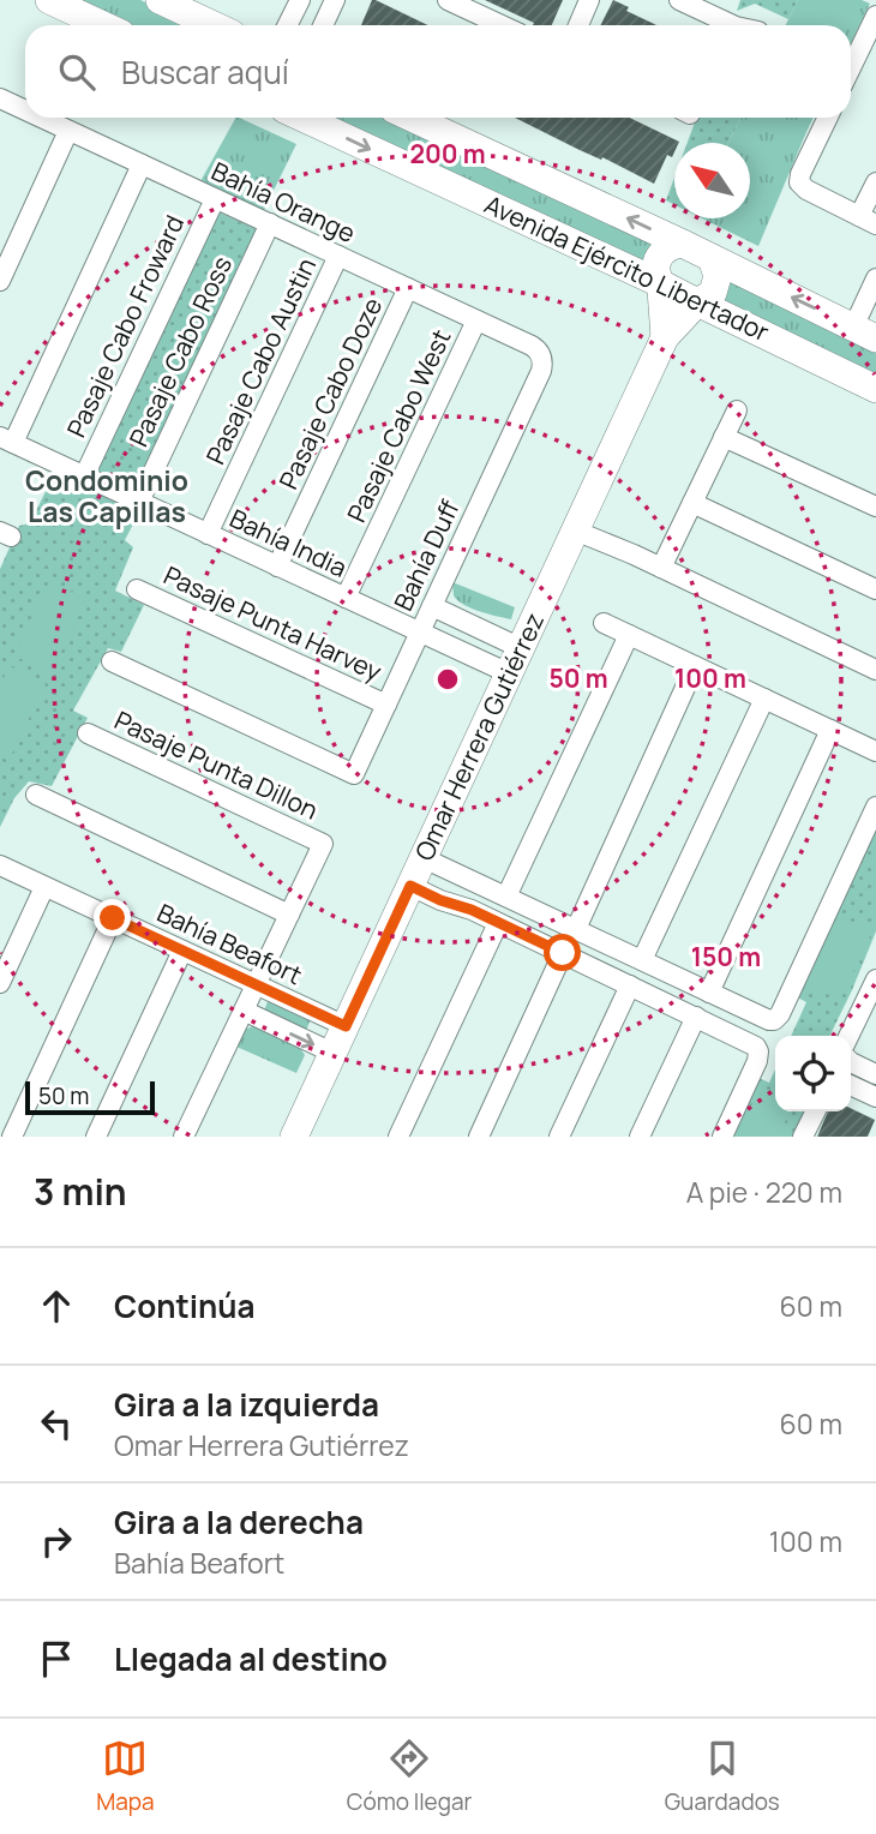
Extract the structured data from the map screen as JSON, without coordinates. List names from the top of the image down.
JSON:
{
  "streets": {
    "main road": ["Avenida Ejército Libertador", "Omar Herrera Gutiérrez"],
    "street": [
      "Bahía Orange",
      "Pasaje Cabo Froward",
      "Pasaje Cabo Ross",
      "Pasaje Cabo Austin",
      "Pasaje Cabo Doze",
      "Pasaje Cabo West",
      "Bahía India",
      "Bahía Duff",
      "Pasaje Punta Harvey",
      "Pasaje Punta Dillon",
      "Bahía Beafort"
    ]
  },
  "crossings": [
    ["Bahía Orange", "Pasaje Cabo Froward"],
    ["Bahía Orange", "Pasaje Cabo Ross"],
    ["Bahía Orange", "Pasaje Cabo Austin"],
    ["Bahía Orange", "Pasaje Cabo Doze"],
    ["Bahía Orange", "Pasaje Cabo West"],
    ["Bahía Orange", "Bahía Duff"],
    ["Avenida Ejército Libertador", "Omar Herrera Gutiérrez"],
    ["Pasaje Cabo Froward", "Bahía India"],
    ["Pasaje Cabo Ross", "Bahía India"],
    ["Pasaje Cabo Austin", "Bahía India"],
    ["Pasaje Cabo Doze", "Bahía India"],
    ["Pasaje Cabo West", "Bahía India"],
    ["Bahía India", "Bahía Duff"],
    ["Bahía India", "Omar Herrera Gutiérrez"],
    ["Bahía Duff", "Pasaje Punta Harvey"],
    ["Omar Herrera Gutiérrez", "Bahía Beafort"]
  ],
  "districts": ["Condominio Las Capillas"],
  "scale_bar": "50 m",
  "north": "top left",
  "page": {
    "search": "Buscar aquí",
    "scale": "50 m",
    "heading": ["3 min", "A pie · 220 m"],
    "list": [
      ["Continúa", "60 m"],
      ["Gira a la izquierda", "Omar Herrera Gutiérrez", "60 m"],
      ["Gira a la derecha", "Bahía Beafort", "100 m"],
      "Llegada al destino"
    ],
    "nav": ["Mapa", "Cómo llegar", "Guardados"]
  },
  "rings": [
    "200 m",
    "50 m",
    "100 m",
    "150 m"
  ]
}
